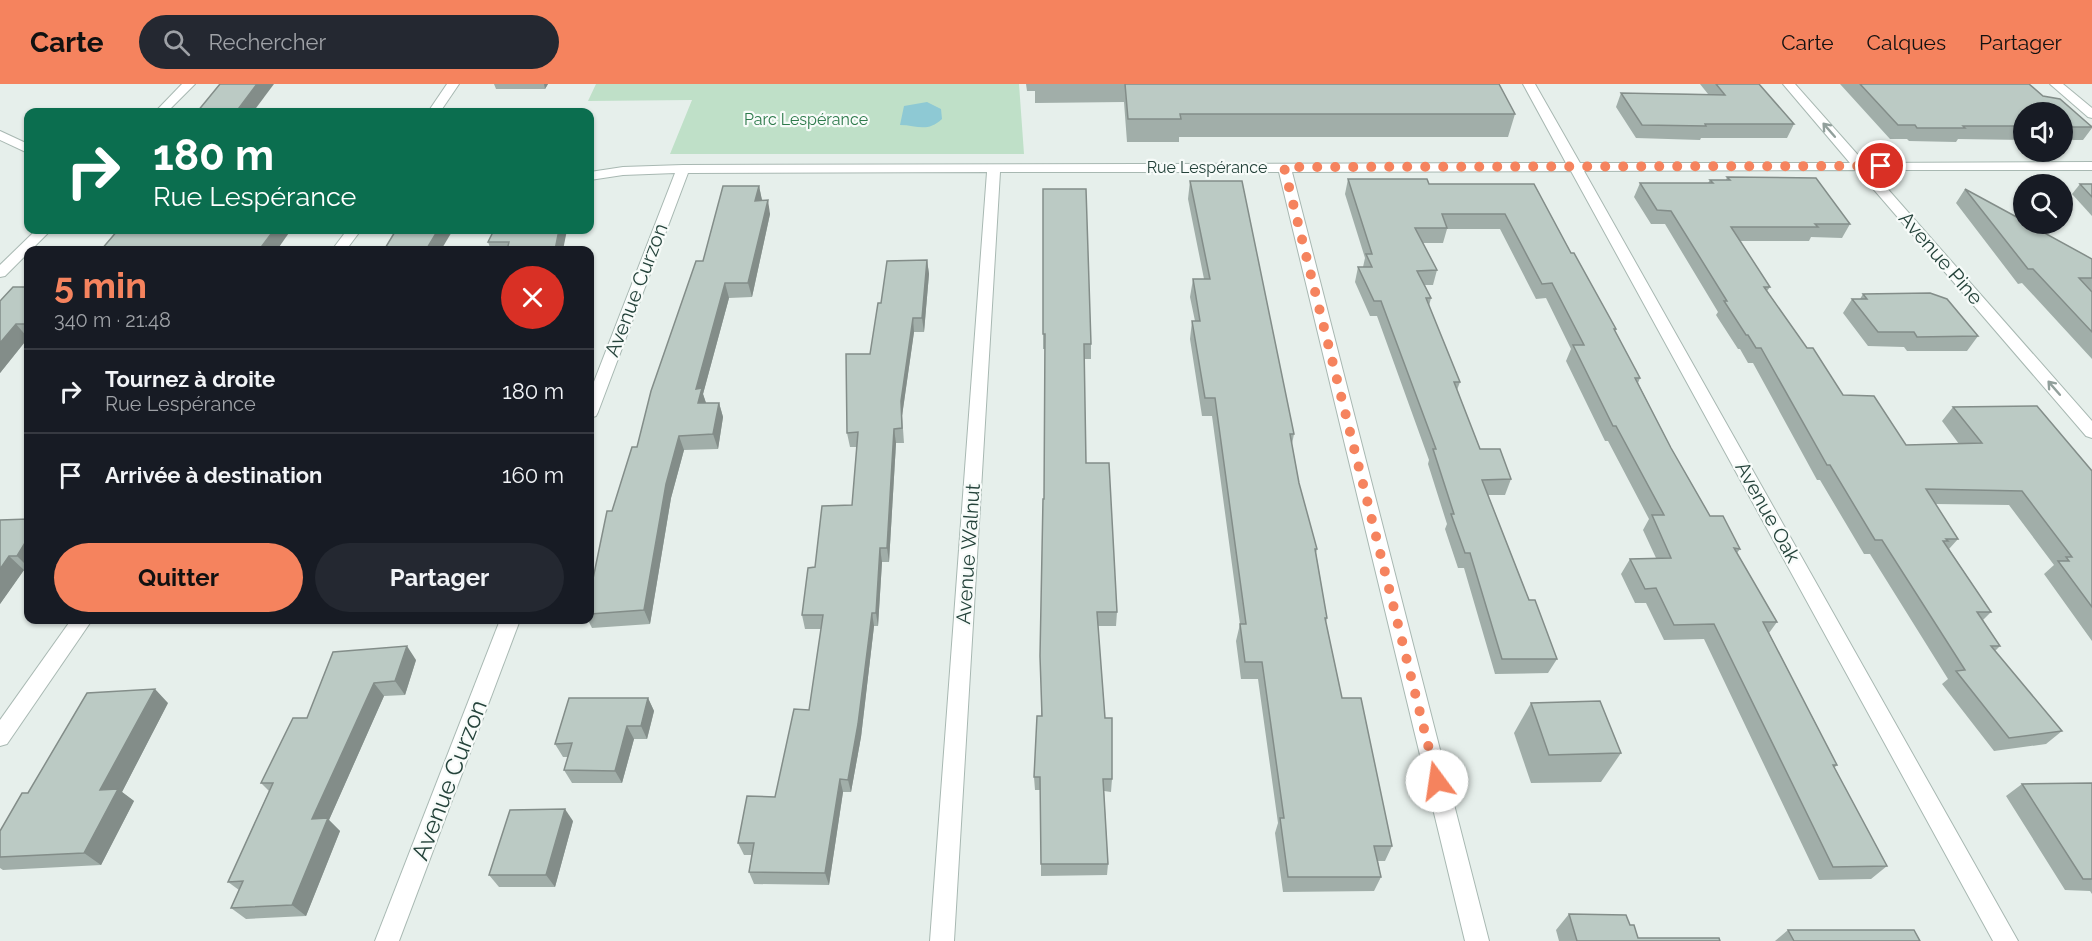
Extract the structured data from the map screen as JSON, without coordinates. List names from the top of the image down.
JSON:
{
  "streets": {
    "street": [
      "Rue Lespérance",
      "Avenue Pine",
      "Avenue Curzon",
      "Avenue Oak",
      "Avenue Walnut"
    ]
  },
  "crossings": [
    ["Rue Lespérance", "Avenue Pine"],
    ["Rue Lespérance", "Avenue Curzon"],
    ["Rue Lespérance", "Avenue Oak"],
    ["Rue Lespérance", "Avenue Walnut"]
  ],
  "one_way": ["Avenue Pine"],
  "parks": ["Parc Lespérance"],
  "page": {
    "header": "Carte",
    "search": "Rechercher",
    "nav": ["Carte", "Calques", "Partager"],
    "turn": ["180 m", "Rue Lespérance"],
    "heading": ["5 min", "340 m · 21:48"],
    "list": [
      {
        "name": "Tournez à droite",
        "note": "Rue Lespérance",
        "value": "180 m"
      },
      {
        "name": "Arrivée à destination",
        "value": "160 m"
      }
    ],
    "buttons": ["Quitter", "Partager"]
  }
}
